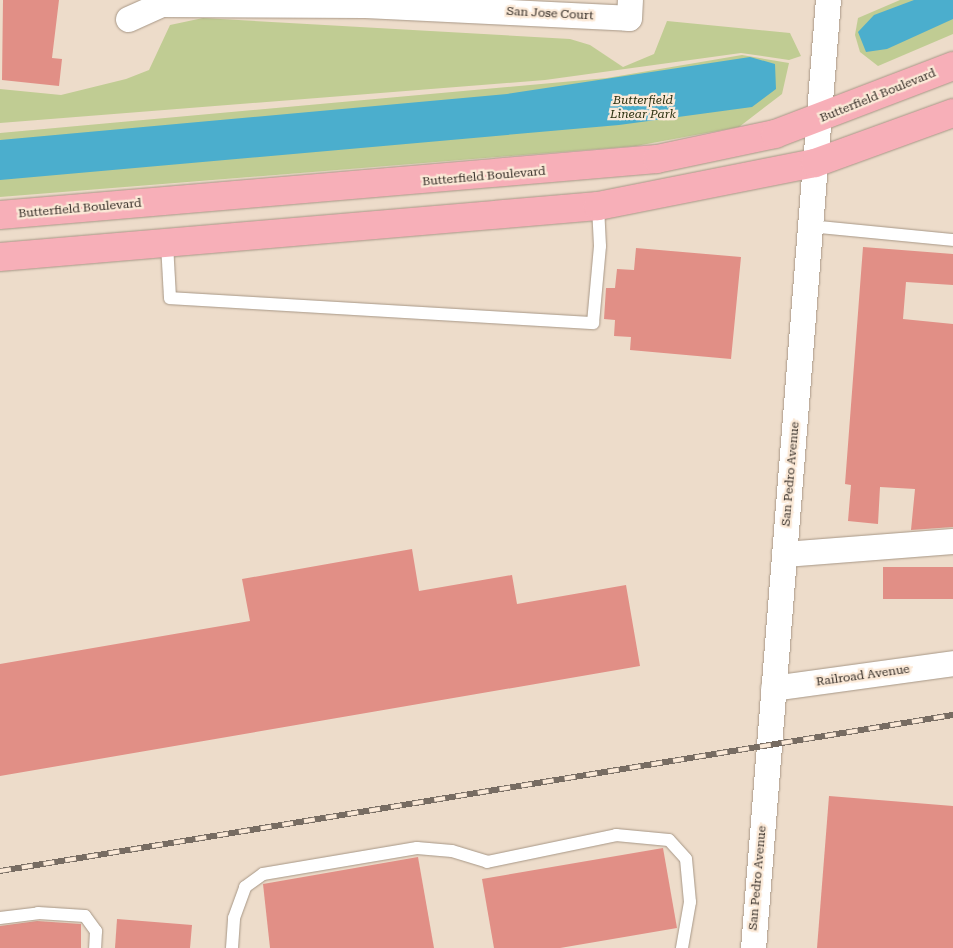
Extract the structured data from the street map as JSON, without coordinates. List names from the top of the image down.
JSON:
{
  "streets": {
    "main road": ["Butterfield Boulevard"],
    "street": ["San Jose Court", "San Pedro Avenue", "Railroad Avenue"]
  },
  "crossings": [
    ["Butterfield Boulevard", "San Pedro Avenue"],
    ["San Pedro Avenue", "Railroad Avenue"]
  ],
  "parks": ["Butterfield Linear Park"]
}
